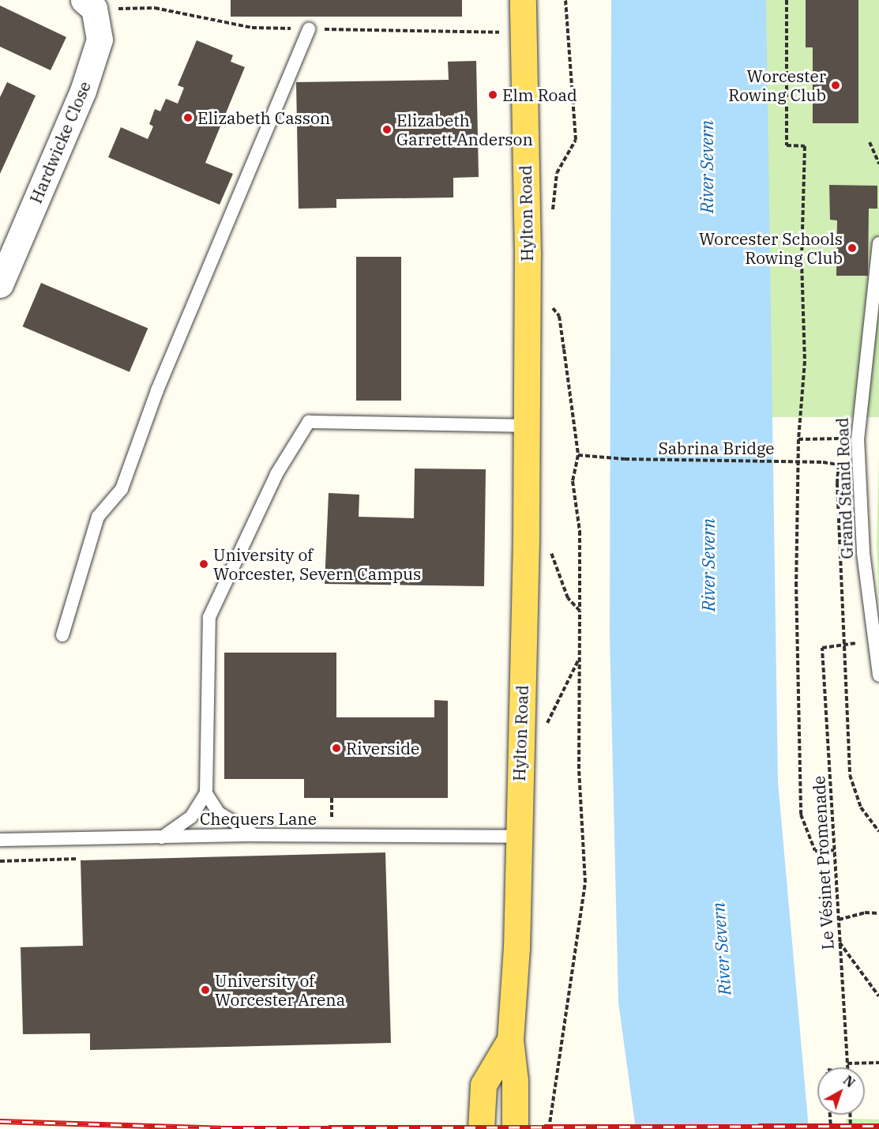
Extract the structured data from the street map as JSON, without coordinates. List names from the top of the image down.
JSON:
{
  "streets": {
    "main road": ["Hylton Road"],
    "street": ["Hardwicke Close"],
    "lane": ["Grand Stand Road", "Chequers Lane"],
    "path": ["Sabrina Bridge", "Le Vésinet Promenade"]
  },
  "crossings": [
    ["Hylton Road", "Chequers Lane"],
    ["Sabrina Bridge", "Le Vésinet Promenade"]
  ],
  "water": ["River Severn"],
  "places": [
    "Worcester Rowing Club",
    "Elm Road",
    "Elizabeth Casson",
    "Elizabeth Garrett Anderson",
    "Worcester Schools Rowing Club",
    "University of Worcester, Severn Campus",
    "Riverside",
    "University of Worcester Arena"
  ],
  "north": "top right"
}
